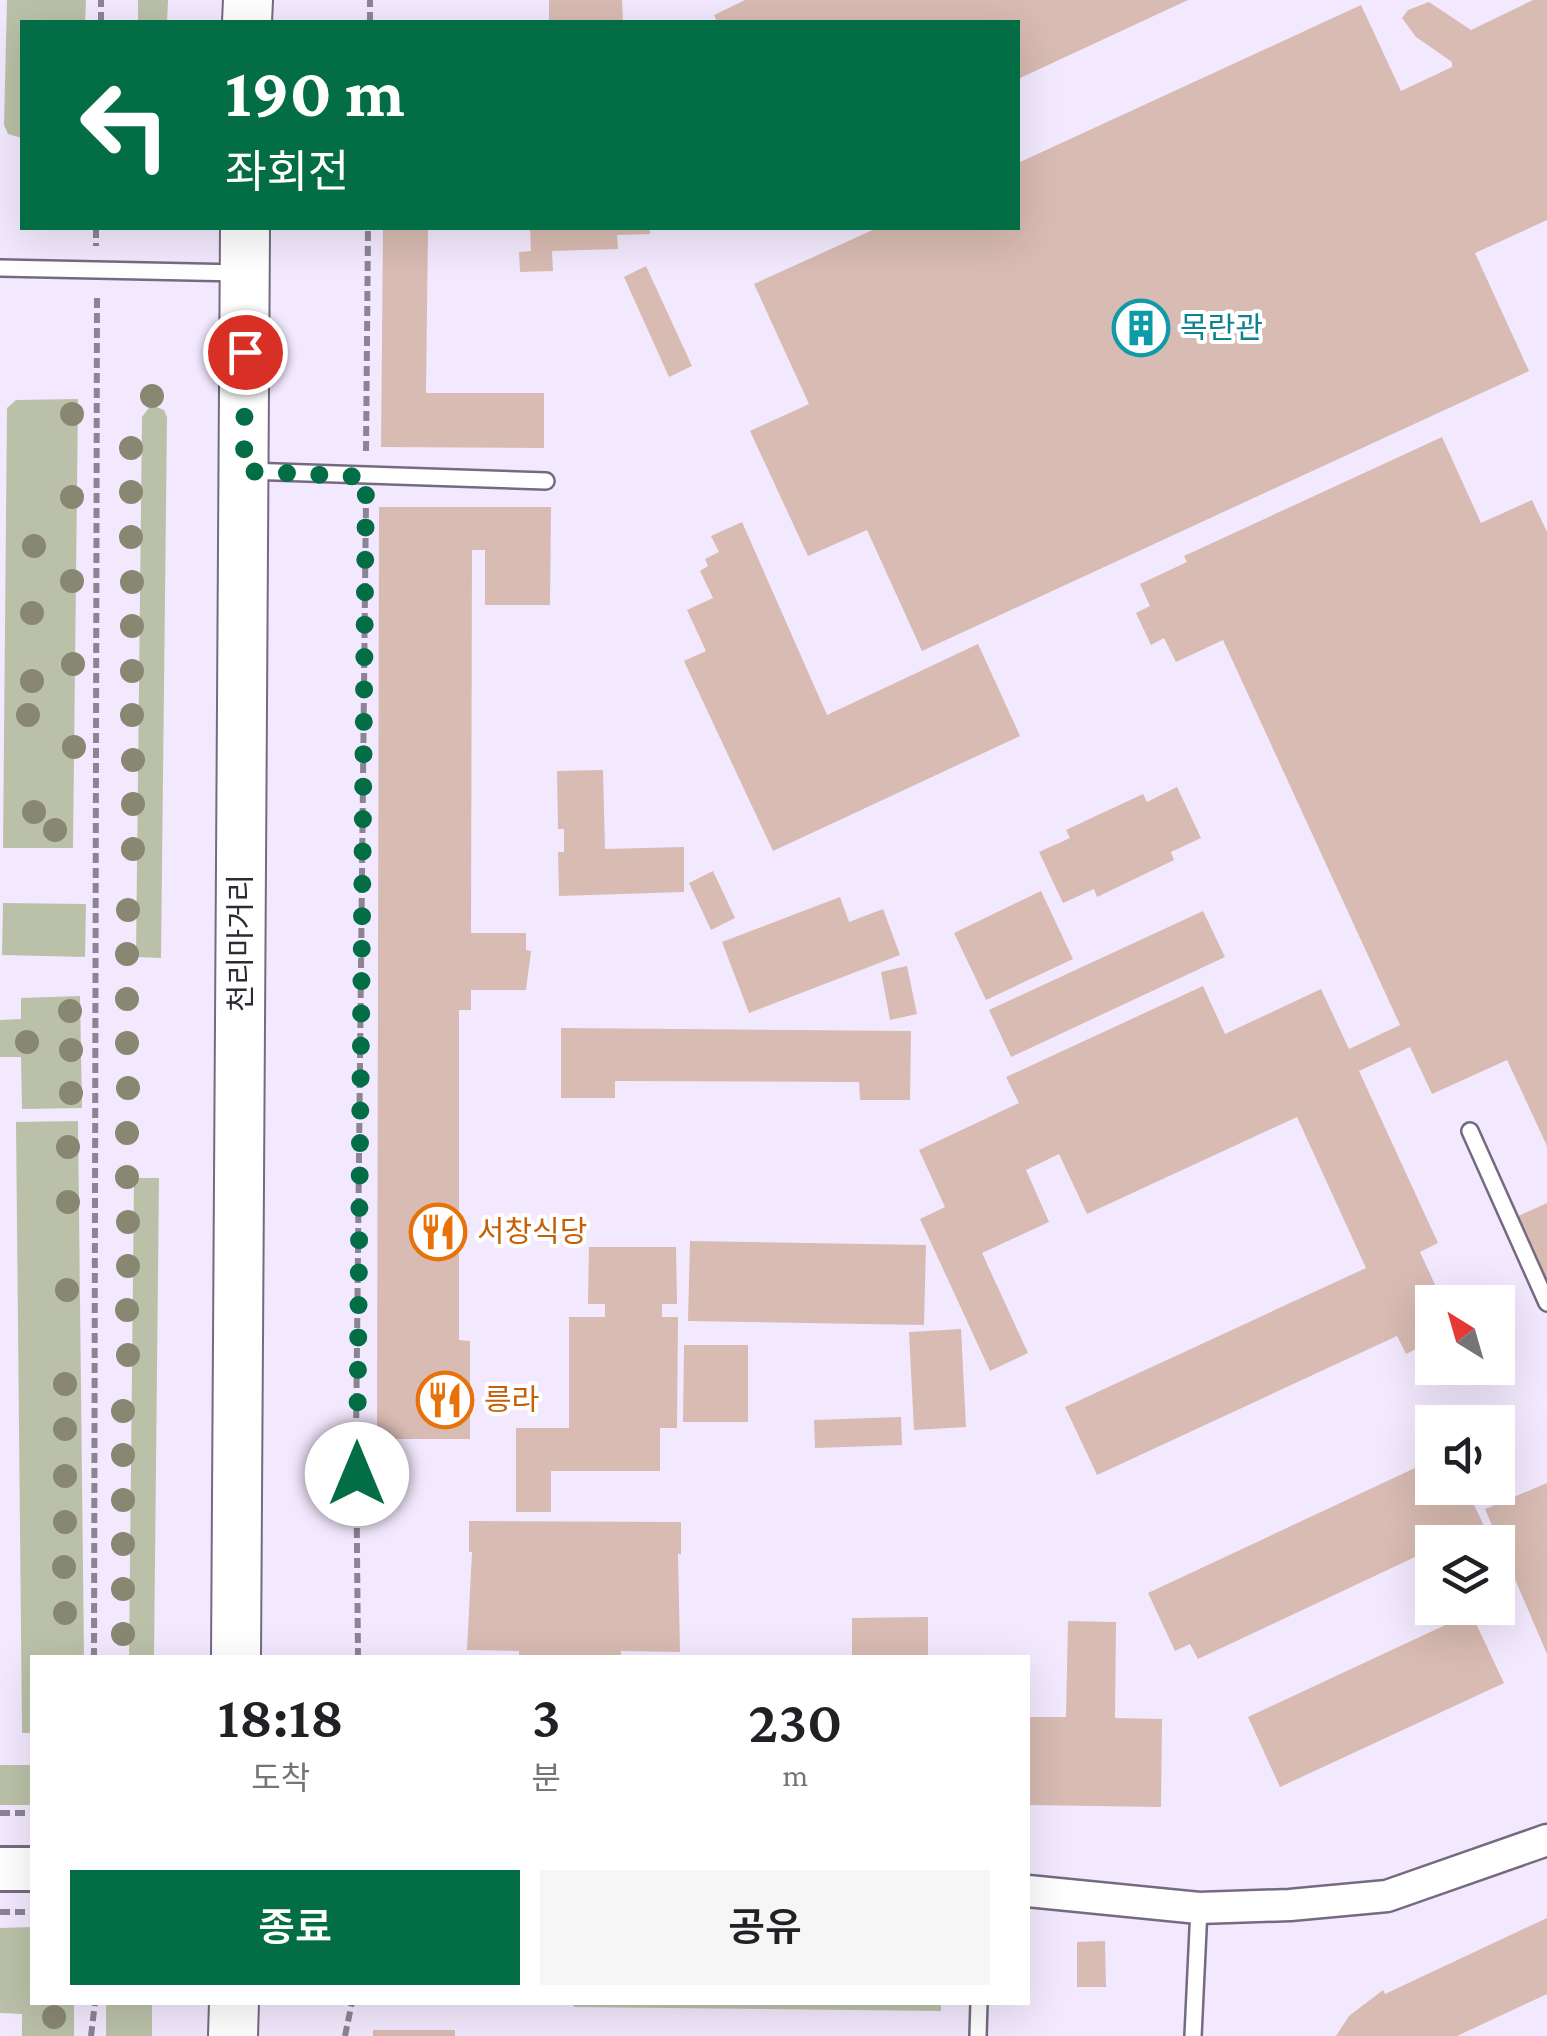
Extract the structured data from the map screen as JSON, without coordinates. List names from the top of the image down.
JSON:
{
  "streets": {
    "main road": ["천리마거리"]
  },
  "places": {
    "building": ["목란관"],
    "restaurant": ["서창식당", "릉라"]
  },
  "north": "top left",
  "page": {
    "turn": ["190 m", "좌회전"],
    "eta": [
      "18:18",
      "도착",
      "3",
      "분",
      "230",
      "m"
    ],
    "buttons": ["종료", "공유"]
  }
}
